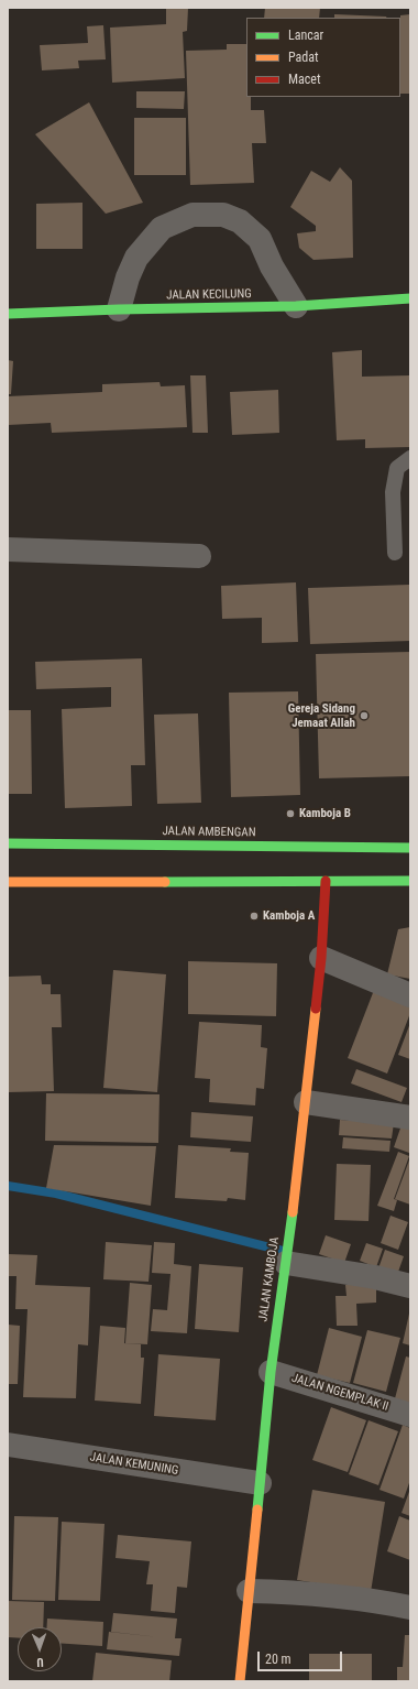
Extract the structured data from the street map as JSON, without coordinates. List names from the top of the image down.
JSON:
{
  "streets": {
    "street": [
      "JALAN KECILUNG",
      "JALAN AMBENGAN",
      "JALAN KAMBOJA",
      "JALAN NGEMPLAK II",
      "JALAN KEMUNING"
    ]
  },
  "crossings": [
    ["JALAN KAMBOJA", "JALAN NGEMPLAK II"],
    ["JALAN KAMBOJA", "JALAN KEMUNING"]
  ],
  "places": ["Gereja Sidang Jemaat Allah", "Kamboja B", "Kamboja A"],
  "legend": ["Lancar", "Padat", "Macet"],
  "scale_bar": "20 m",
  "north": "bottom"
}
